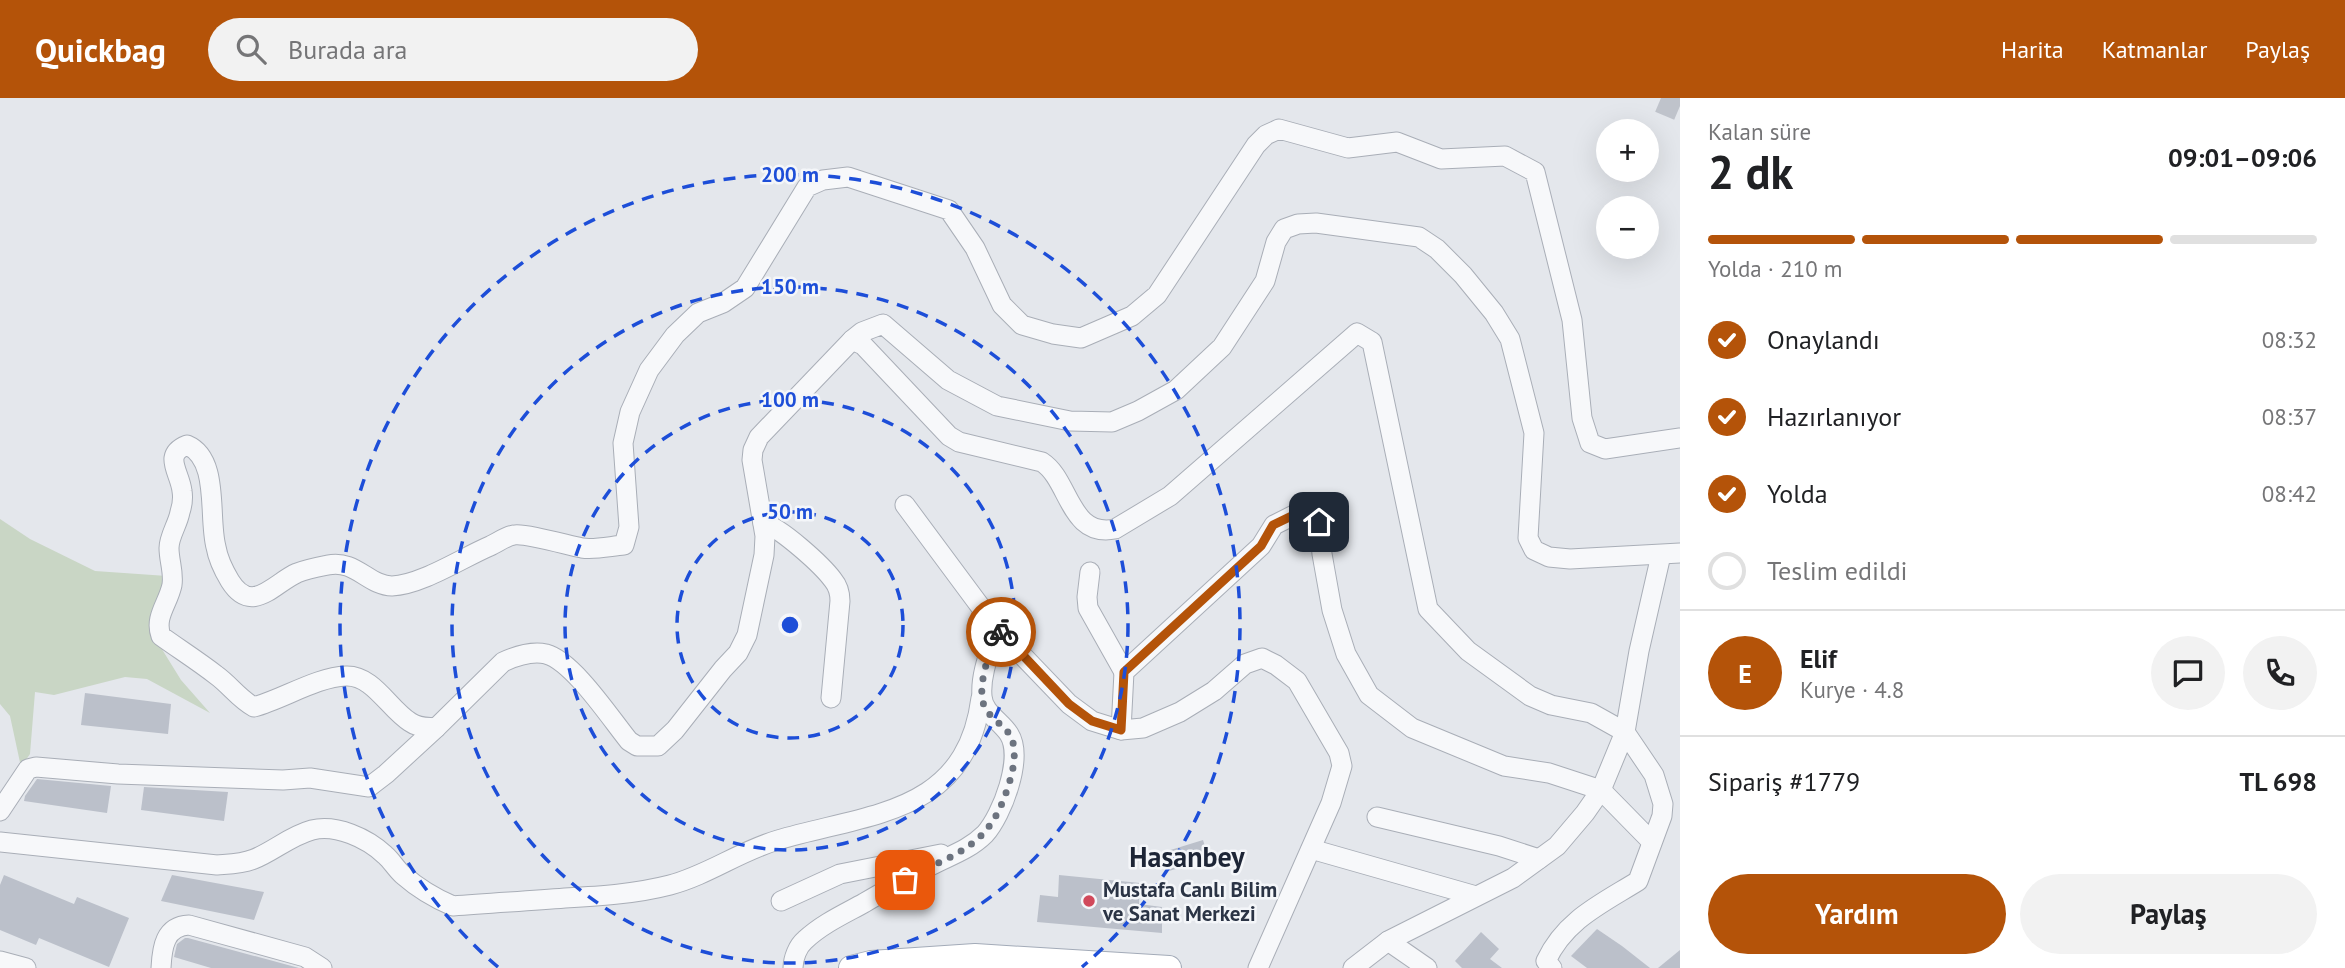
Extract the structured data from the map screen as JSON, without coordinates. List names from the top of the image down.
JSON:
{
  "districts": ["Hasanbey"],
  "places": ["Mustafa Canlı Bilim ve Sanat Merkezi"],
  "page": {
    "header": "Quickbag",
    "search": "Burada ara",
    "nav": ["Harita", "Katmanlar", "Paylaş"],
    "heading": ["2 dk", "Kalan süre", "09:01–09:06"],
    "panel": [
      "Elif",
      "Kurye · 4.8",
      "Sipariş #1779",
      "TL 698"
    ],
    "map_buttons": ["+", "−"],
    "bar": "Yolda · 210 m",
    "list": [
      ["Onaylandı", "08:32"],
      ["Hazırlanıyor", "08:37"],
      ["Yolda", "08:42"],
      "Teslim edildi"
    ],
    "round": "E",
    "buttons": ["Yardım", "Paylaş"]
  },
  "rings": [
    "200 m",
    "150 m",
    "100 m",
    "50 m"
  ]
}
